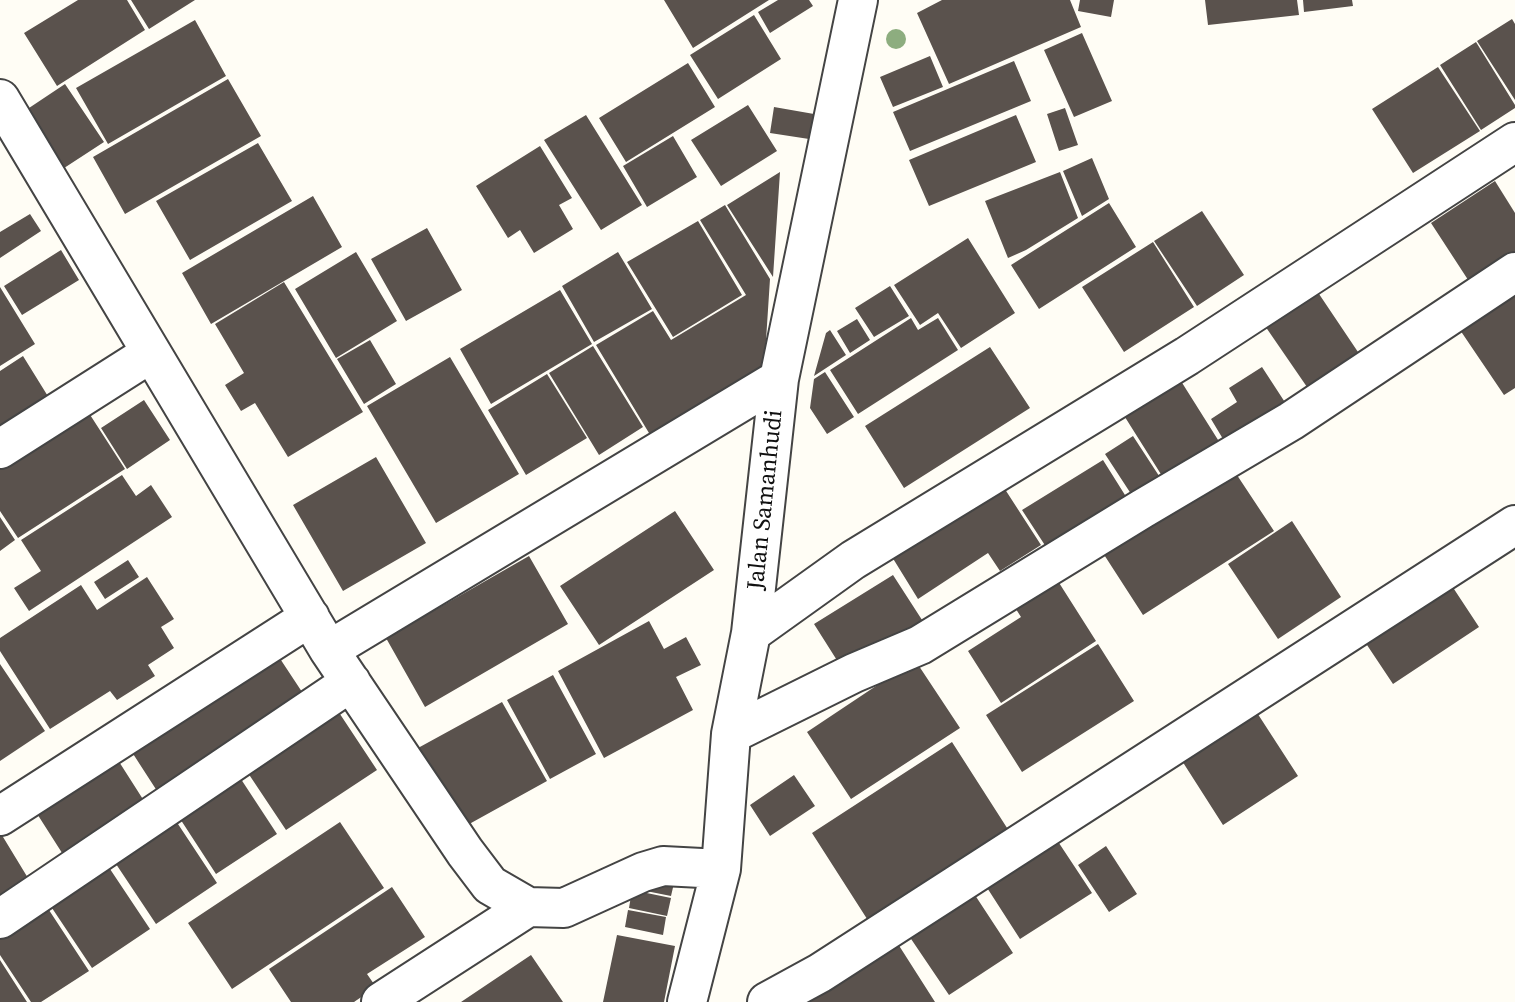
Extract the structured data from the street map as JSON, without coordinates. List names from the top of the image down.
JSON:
{
  "streets": {
    "street": ["Jalan Samanhudi"]
  }
}
